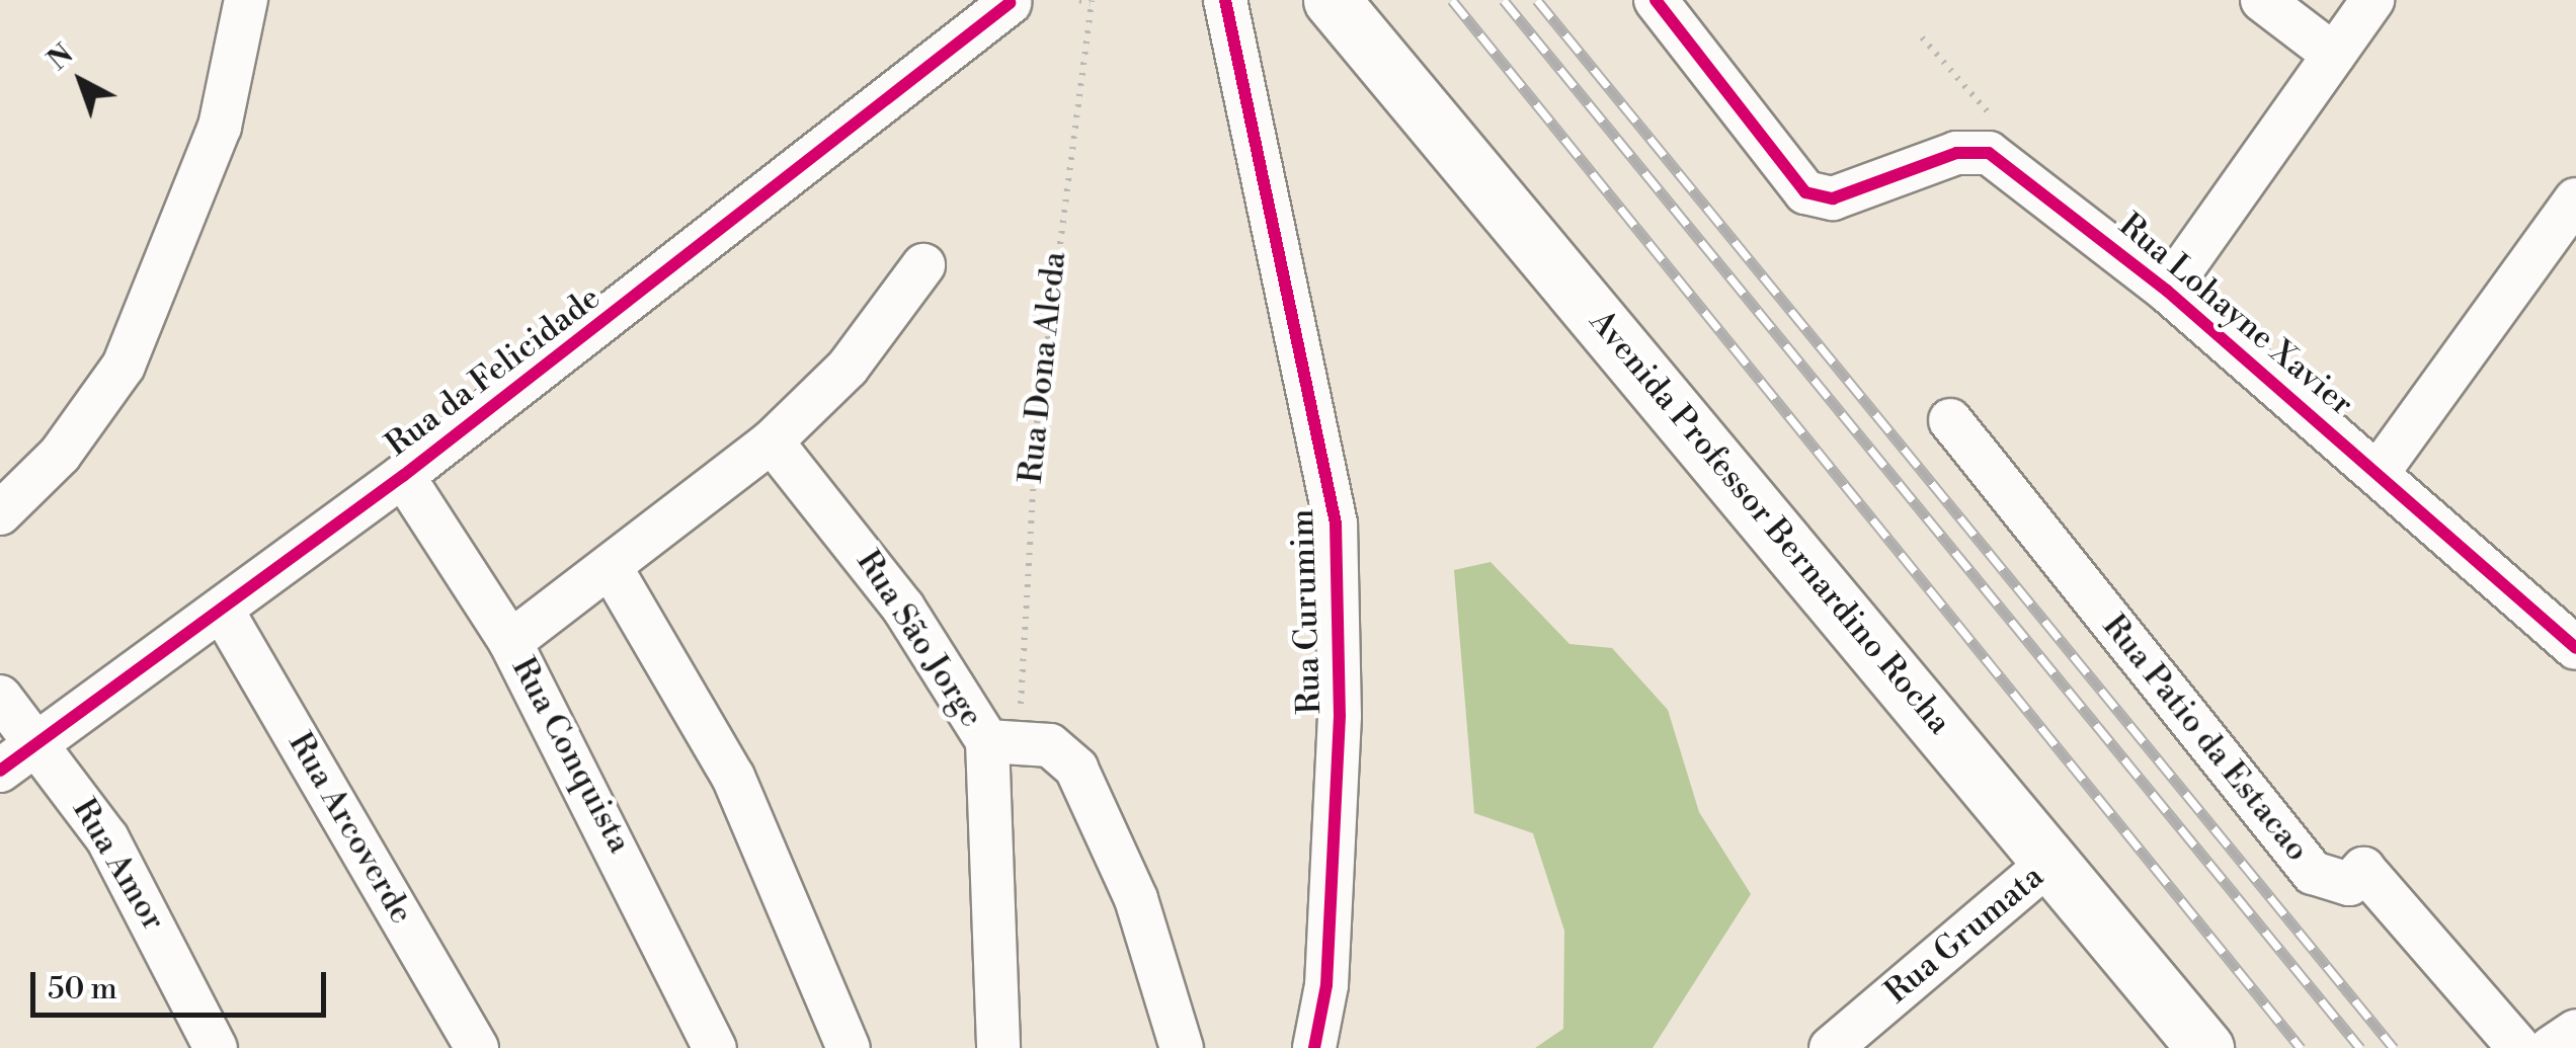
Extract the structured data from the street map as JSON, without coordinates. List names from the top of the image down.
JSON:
{
  "streets": {
    "main road": ["Avenida Professor Bernardino Rocha"],
    "street": [
      "Rua Lohayne Xavier",
      "Rua da Felicidade",
      "Rua Curumim",
      "Rua São Jorge",
      "Rua Patio da Estacao",
      "Rua Conquista",
      "Rua Arcoverde",
      "Rua Amor",
      "Rua Grumata"
    ],
    "path": ["Rua Dona Aleda"]
  },
  "crossings": [
    ["Rua Dona Aleda", "Rua São Jorge"],
    ["Rua da Felicidade", "Rua Conquista"],
    ["Rua da Felicidade", "Rua Arcoverde"],
    ["Rua da Felicidade", "Rua Amor"],
    ["Avenida Professor Bernardino Rocha", "Rua Grumata"]
  ],
  "scale_bar": "50 m",
  "north": "top left"
}
